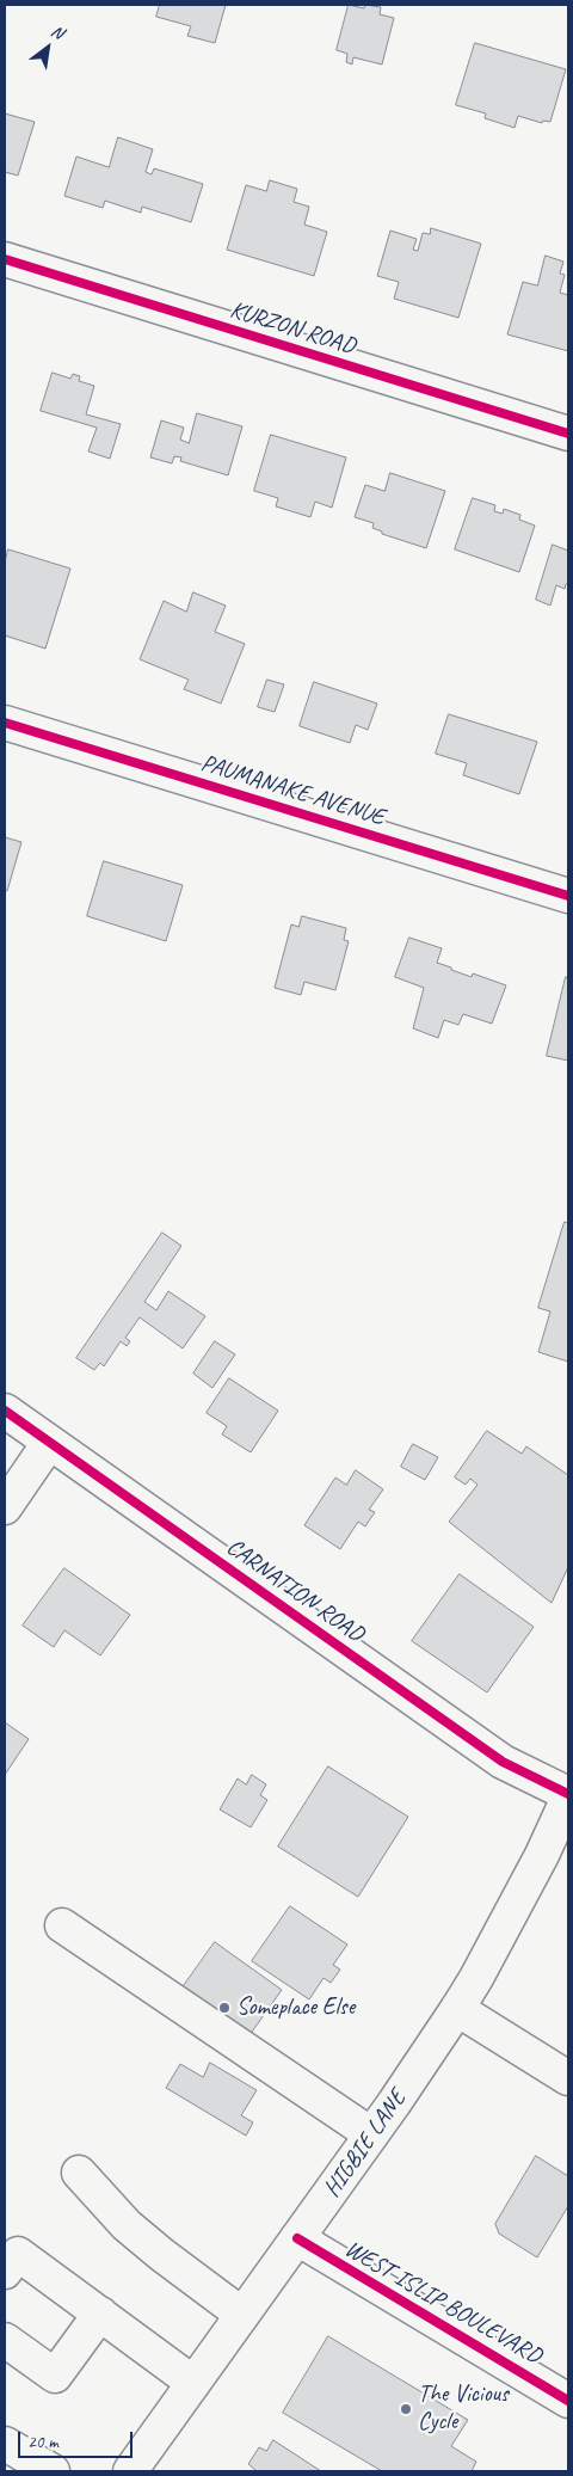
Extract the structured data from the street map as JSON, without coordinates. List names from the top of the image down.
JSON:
{
  "streets": {
    "street": [
      "KURZON ROAD",
      "PAUMANAKE AVENUE",
      "CARNATION ROAD",
      "HIGBIE LANE",
      "WEST ISLIP BOULEVARD"
    ]
  },
  "crossings": [
    ["CARNATION ROAD", "HIGBIE LANE"],
    ["HIGBIE LANE", "WEST ISLIP BOULEVARD"]
  ],
  "places": ["Someplace Else", "The Vicious Cycle"],
  "scale_bar": "20 m",
  "north": "top right"
}
